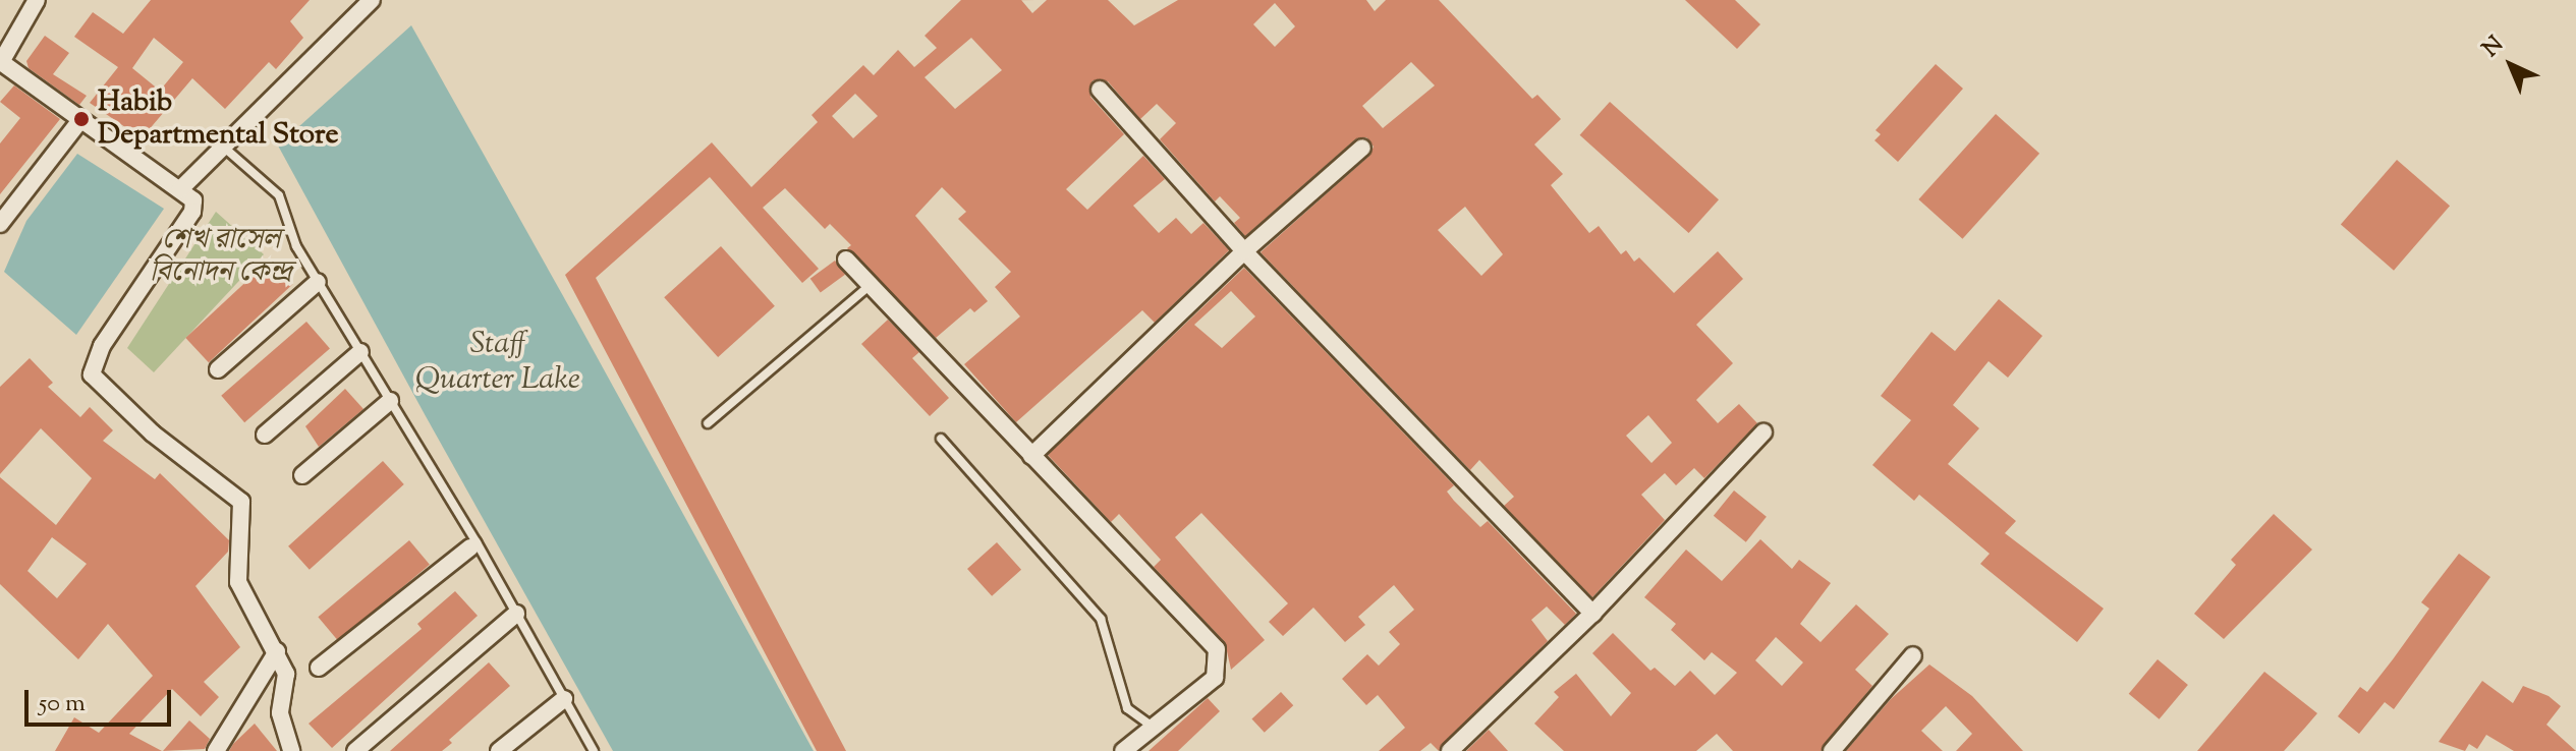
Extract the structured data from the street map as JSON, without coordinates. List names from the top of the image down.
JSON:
{
  "water": ["Staff Quarter Lake"],
  "parks": ["শেখ রাসেল বিনোদন কেন্দ্র"],
  "places": ["Habib Departmental Store"],
  "scale_bar": "50 m",
  "north": "top left"
}
